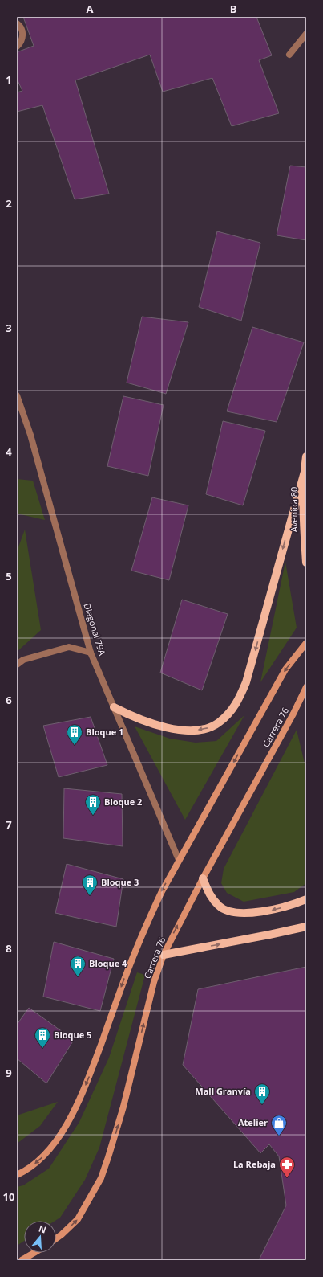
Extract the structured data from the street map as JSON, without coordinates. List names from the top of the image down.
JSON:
{
  "streets": {
    "main road": ["Avenida 80", "Carrera 76"],
    "street": ["Diagonal 79A"]
  },
  "places": {
    "building": [
      "Bloque 1",
      "Bloque 2",
      "Bloque 3",
      "Bloque 4",
      "Bloque 5",
      "Mall Granvía"
    ],
    "shop": ["Atelier"],
    "pharmacy": ["La Rebaja"]
  },
  "north": "top",
  "grid": {
    "columns": ["A", "B"],
    "rows": [
      "1",
      "2",
      "3",
      "4",
      "5",
      "6",
      "7",
      "8",
      "9",
      "10"
    ]
  }
}
